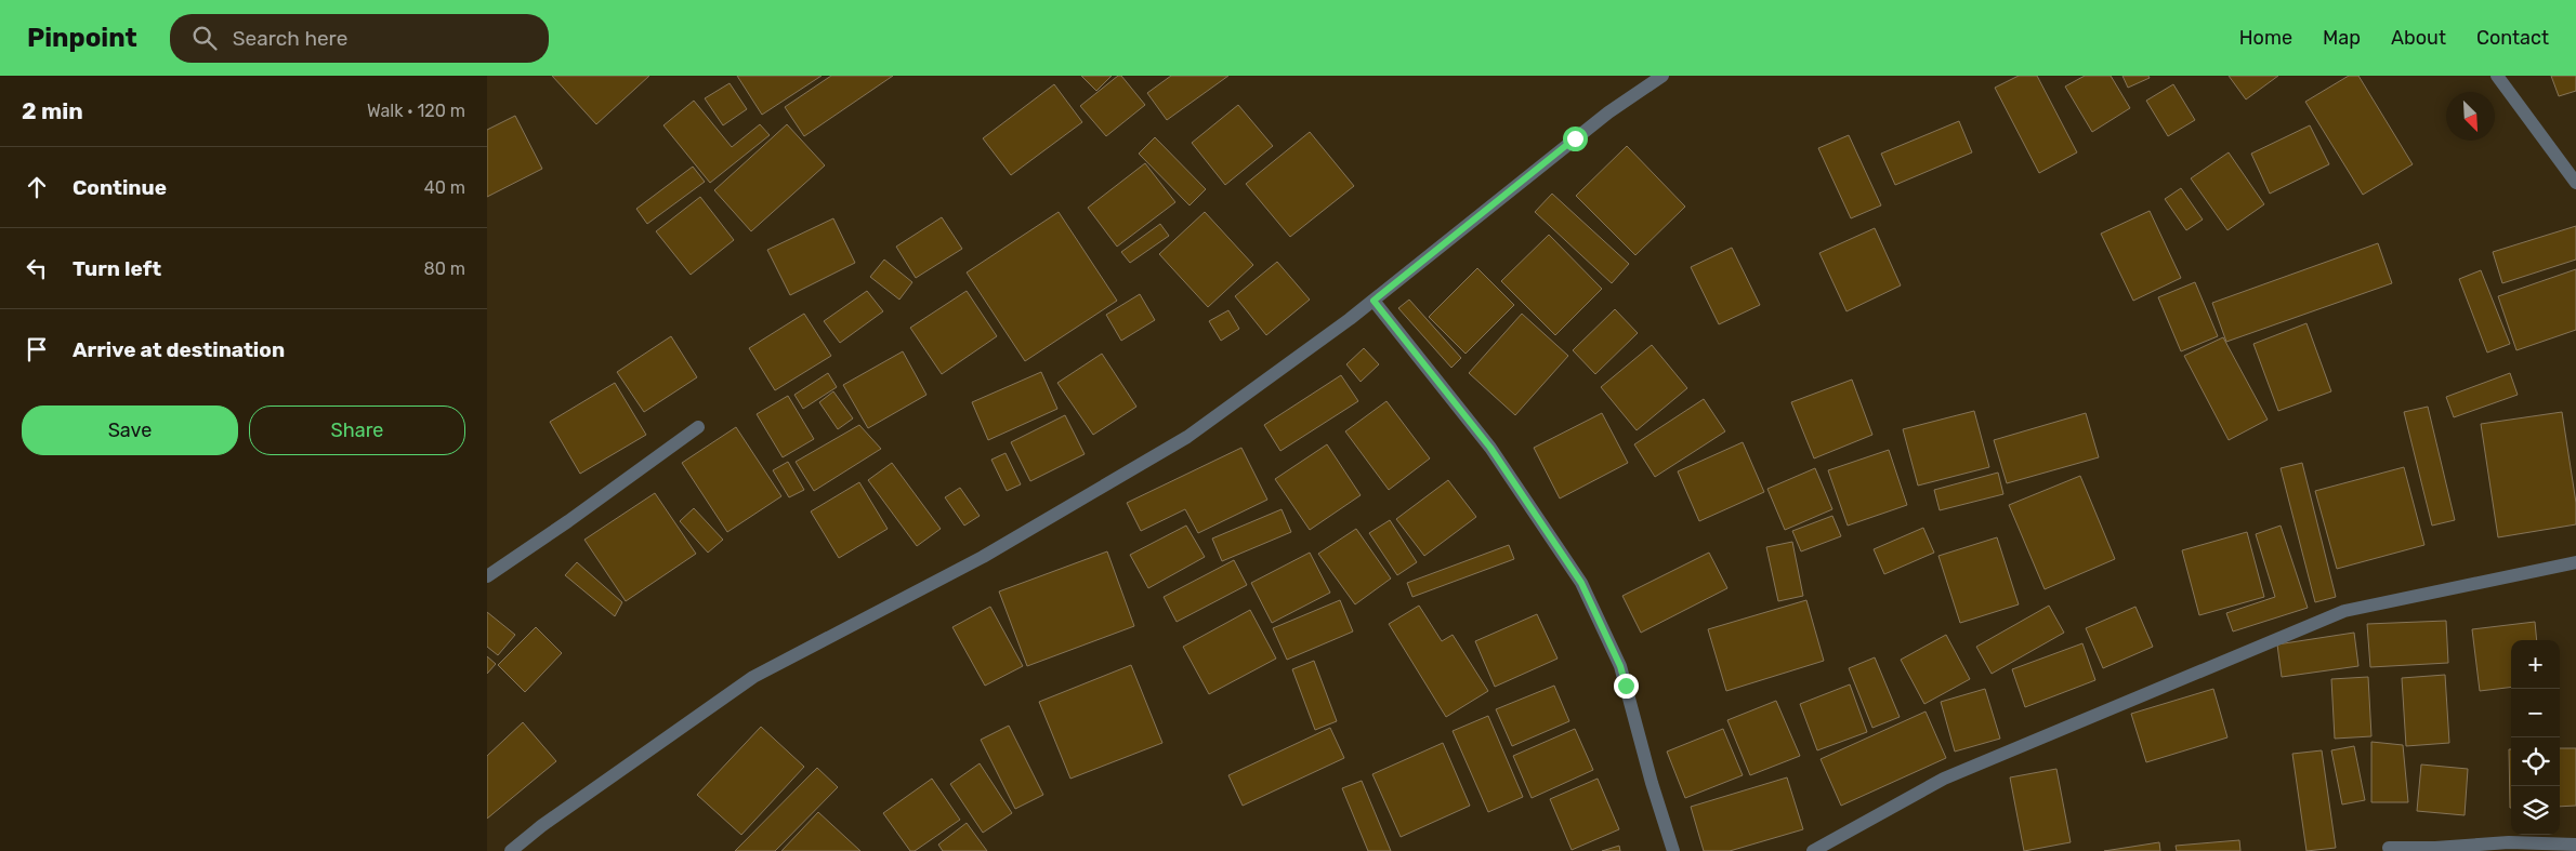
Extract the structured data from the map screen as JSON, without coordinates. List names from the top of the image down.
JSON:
{
  "north": "bottom right",
  "page": {
    "header": "Pinpoint",
    "search": "Search here",
    "nav": [
      "Home",
      "Map",
      "About",
      "Contact"
    ],
    "heading": ["2 min", "Walk · 120 m"],
    "list": [
      ["Continue", "40 m"],
      ["Turn left", "80 m"],
      "Arrive at destination"
    ],
    "buttons": ["Save", "Share"],
    "map_buttons": ["+", "−"]
  }
}
